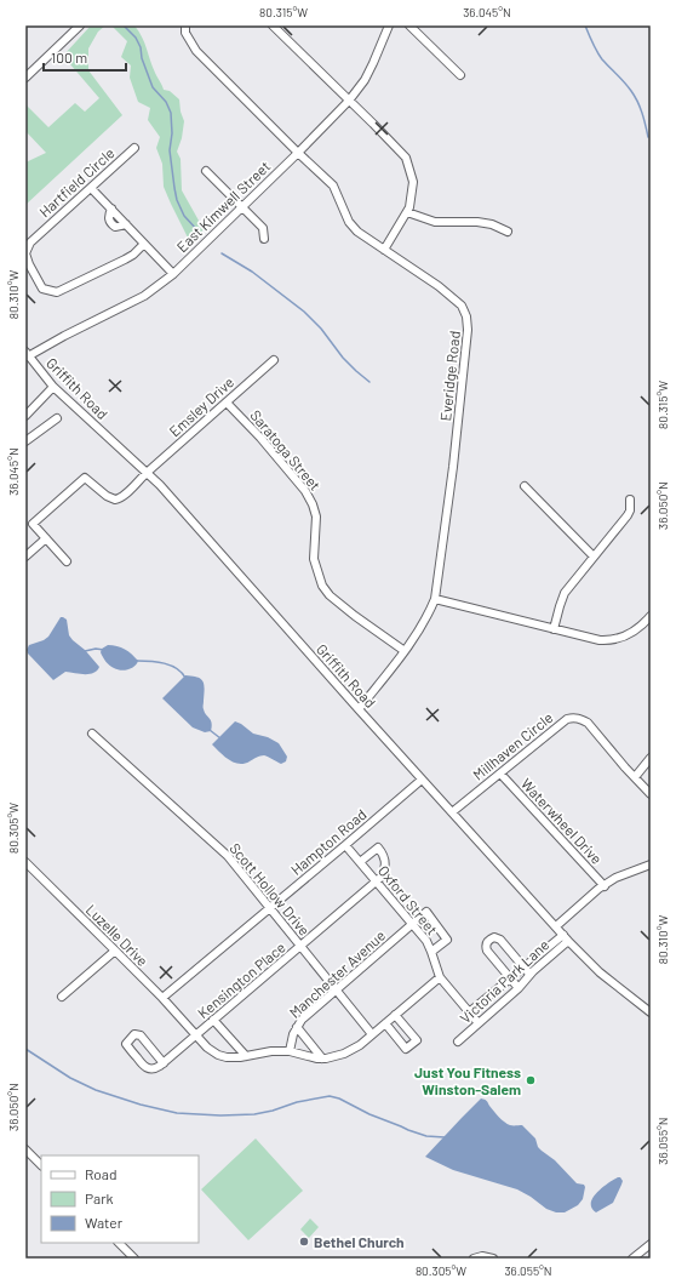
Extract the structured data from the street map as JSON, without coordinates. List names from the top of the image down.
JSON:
{
  "streets": {
    "street": [
      "Hartfield Circle",
      "East Kimwell Street",
      "Everidge Road",
      "Griffith Road",
      "Emsley Drive",
      "Saratoga Street",
      "Millhaven Circle",
      "Waterwheel Drive",
      "Hampton Road",
      "Scott Hollow Drive",
      "Oxford Street",
      "Luzelle Drive",
      "Manchester Avenue",
      "Kensington Place",
      "Victoria Park Lane"
    ]
  },
  "crossings": [
    ["East Kimwell Street", "Everidge Road"],
    ["East Kimwell Street", "Griffith Road"],
    ["Everidge Road", "Griffith Road"],
    ["Everidge Road", "Saratoga Street"],
    ["Griffith Road", "Emsley Drive"],
    ["Griffith Road", "Millhaven Circle"],
    ["Griffith Road", "Hampton Road"],
    ["Griffith Road", "Victoria Park Lane"],
    ["Emsley Drive", "Saratoga Street"],
    ["Millhaven Circle", "Waterwheel Drive"],
    ["Hampton Road", "Scott Hollow Drive"],
    ["Hampton Road", "Oxford Street"],
    ["Hampton Road", "Luzelle Drive"],
    ["Scott Hollow Drive", "Luzelle Drive"],
    ["Scott Hollow Drive", "Manchester Avenue"],
    ["Scott Hollow Drive", "Kensington Place"],
    ["Oxford Street", "Luzelle Drive"],
    ["Oxford Street", "Manchester Avenue"],
    ["Oxford Street", "Kensington Place"],
    ["Luzelle Drive", "Manchester Avenue"],
    ["Luzelle Drive", "Kensington Place"]
  ],
  "places": ["Just You Fitness Winston-Salem", "Bethel Church"],
  "legend": ["Road", "Park", "Water"],
  "scale_bar": "100 m",
  "coordinates": [
    "80.315°W",
    "36.045°N",
    "80.310°W",
    "36.050°N",
    "80.305°W",
    "36.055°N"
  ]
}
